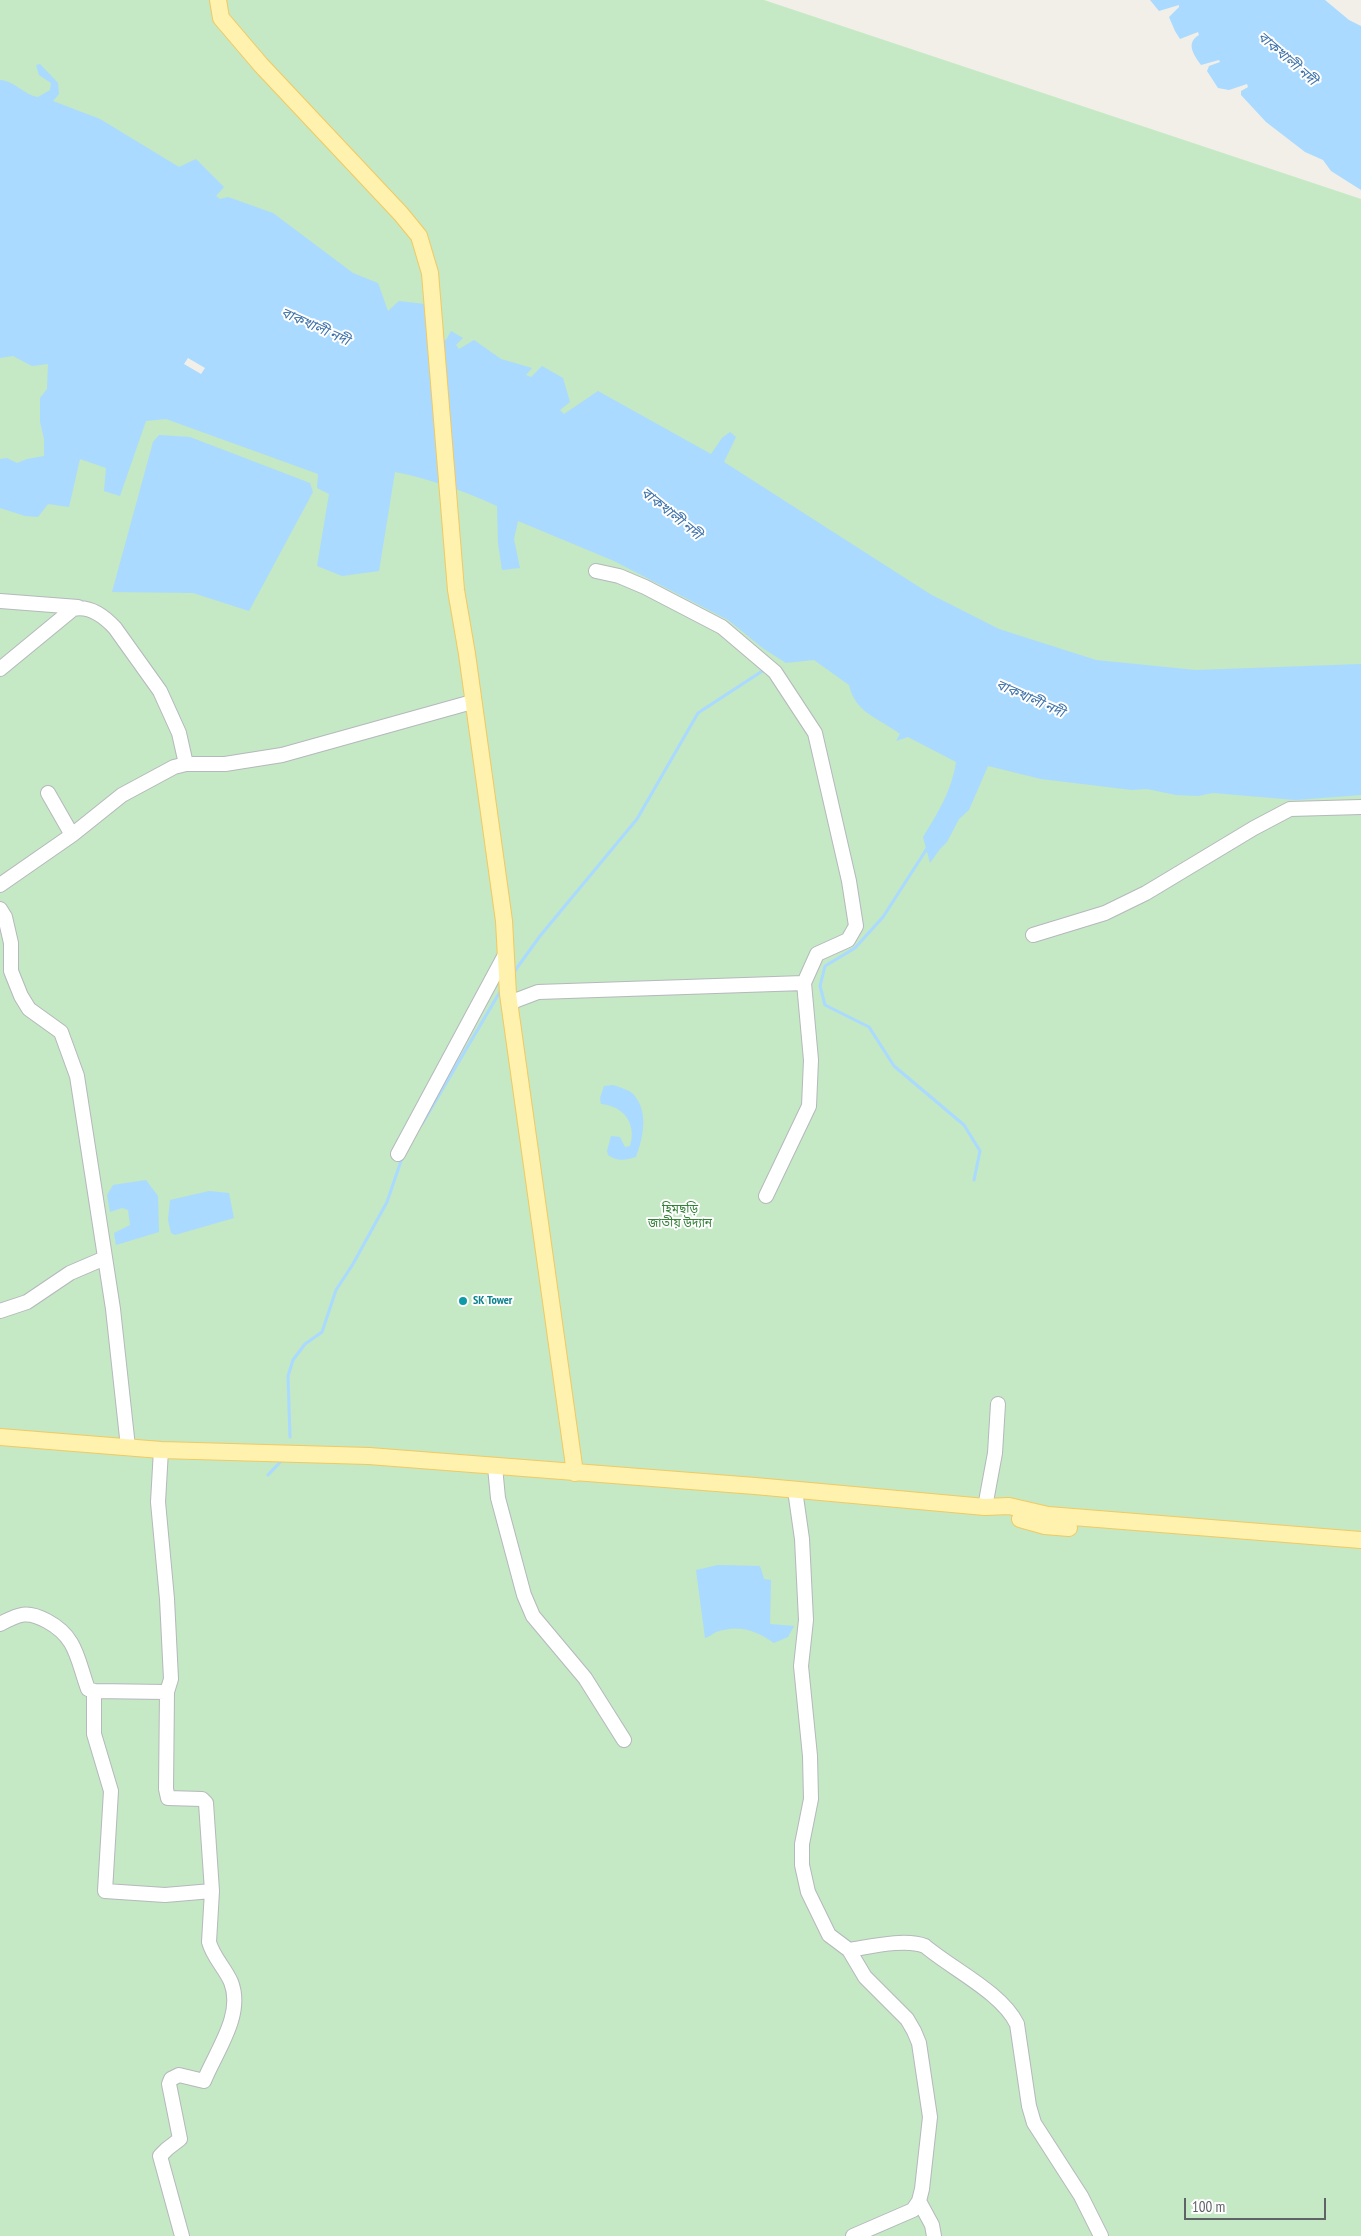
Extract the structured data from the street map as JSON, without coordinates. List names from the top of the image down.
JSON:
{
  "water": ["বাকখালী নদী"],
  "parks": ["হিমছড়ি জাতীয় উদ্যান"],
  "places": ["SK Tower"],
  "scale_bar": "100 m"
}
